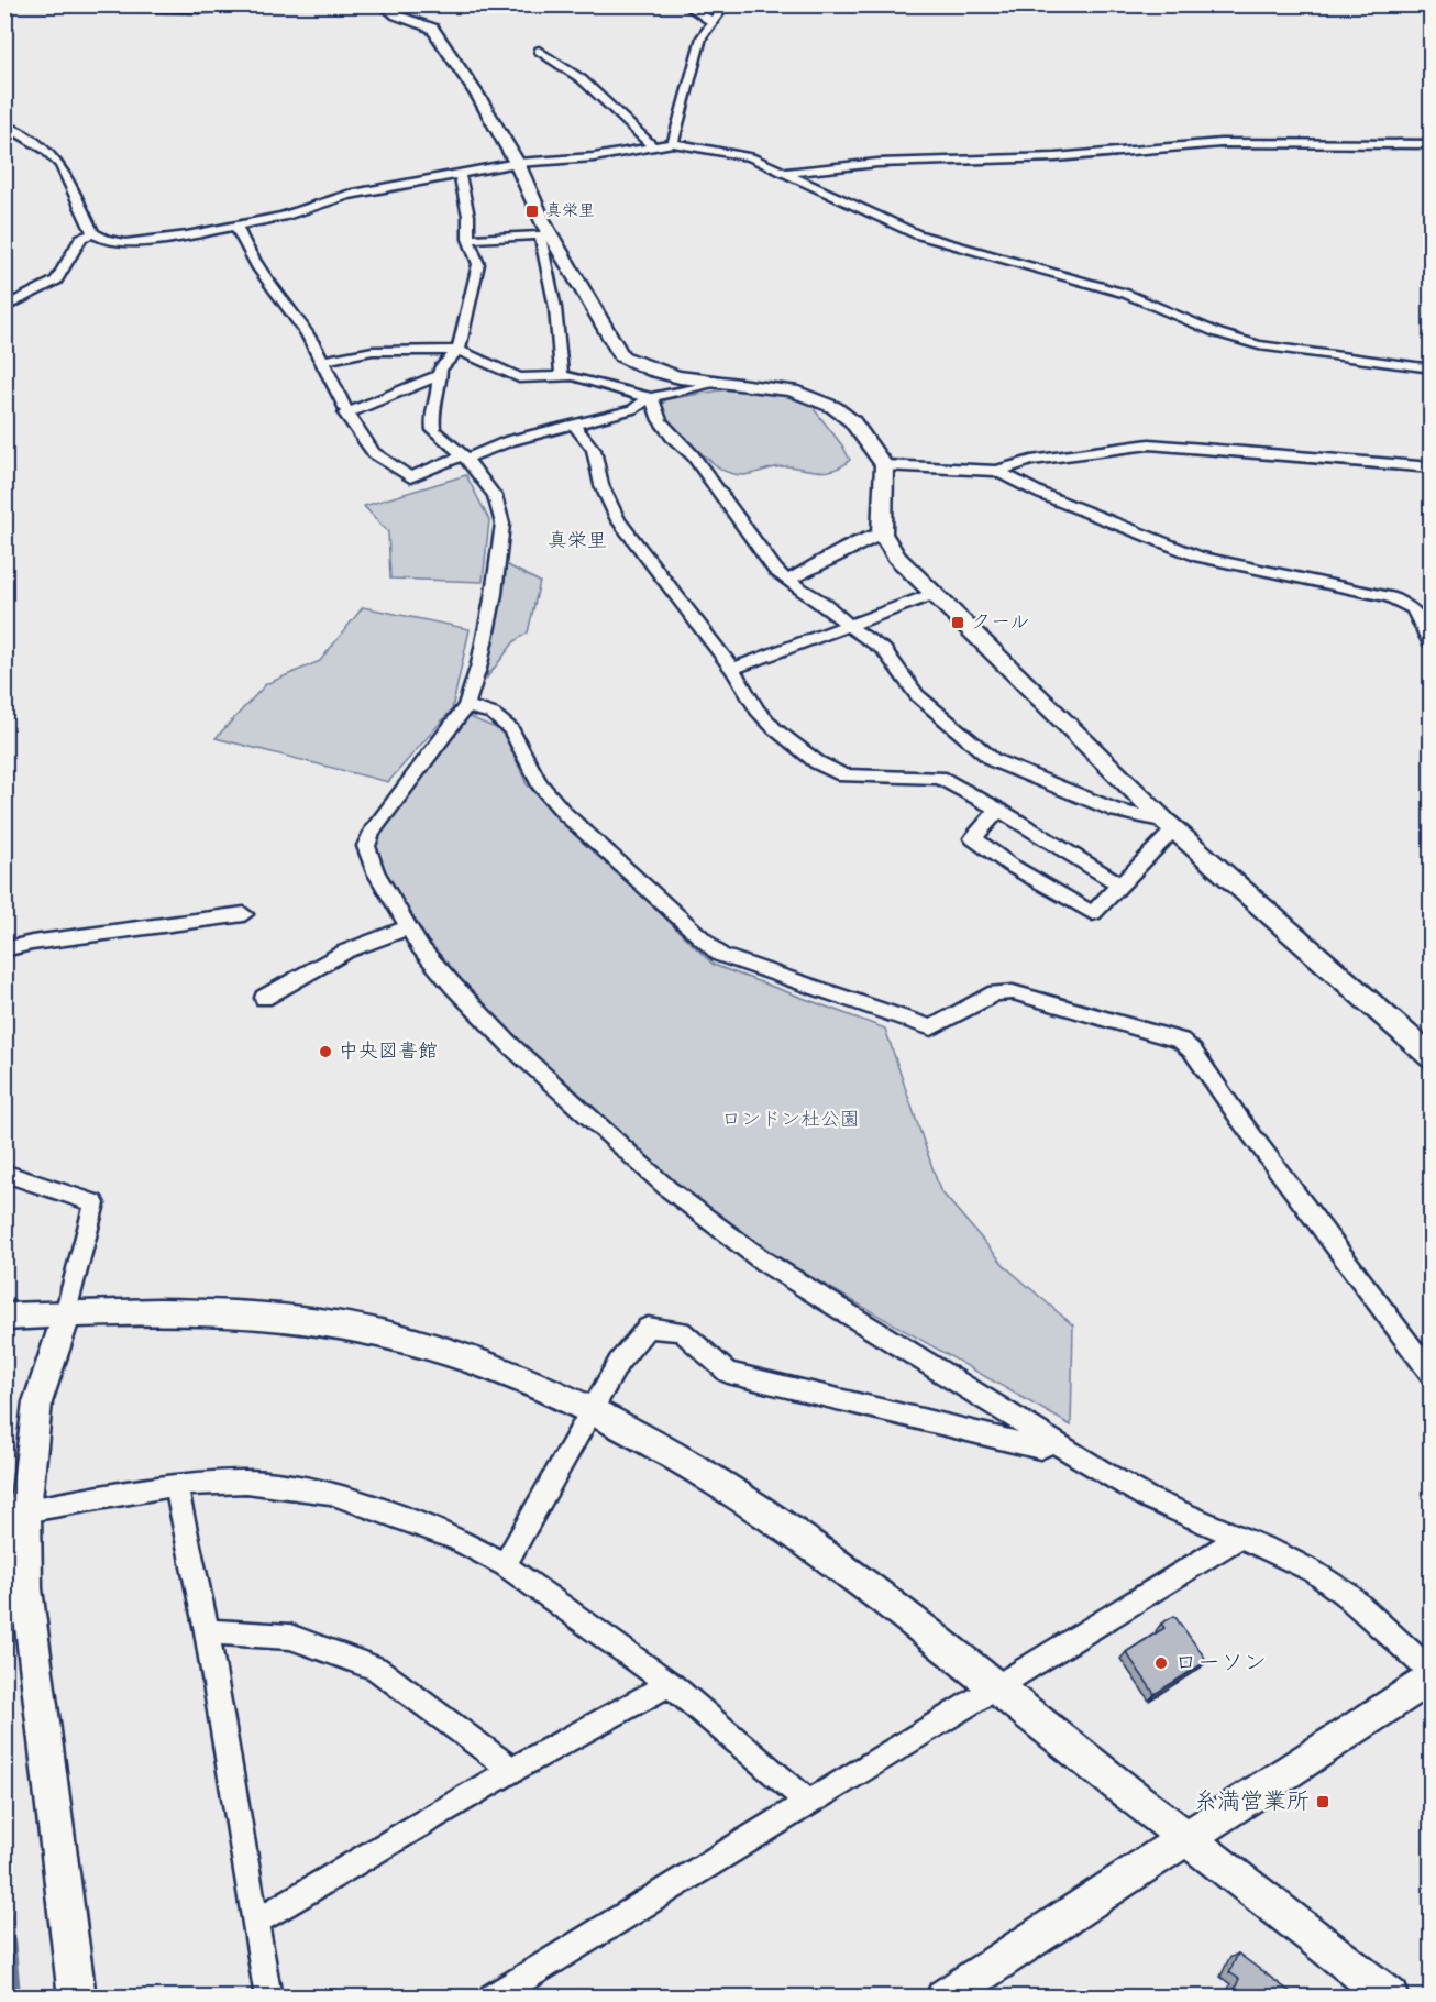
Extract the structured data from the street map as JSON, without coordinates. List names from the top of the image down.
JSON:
{
  "districts": ["真栄里"],
  "parks": ["ロンドン杜公園"],
  "places": {
    "transit": ["真栄里", "クール", "糸満営業所"],
    "other": ["中央図書館", "ローソン"]
  }
}
